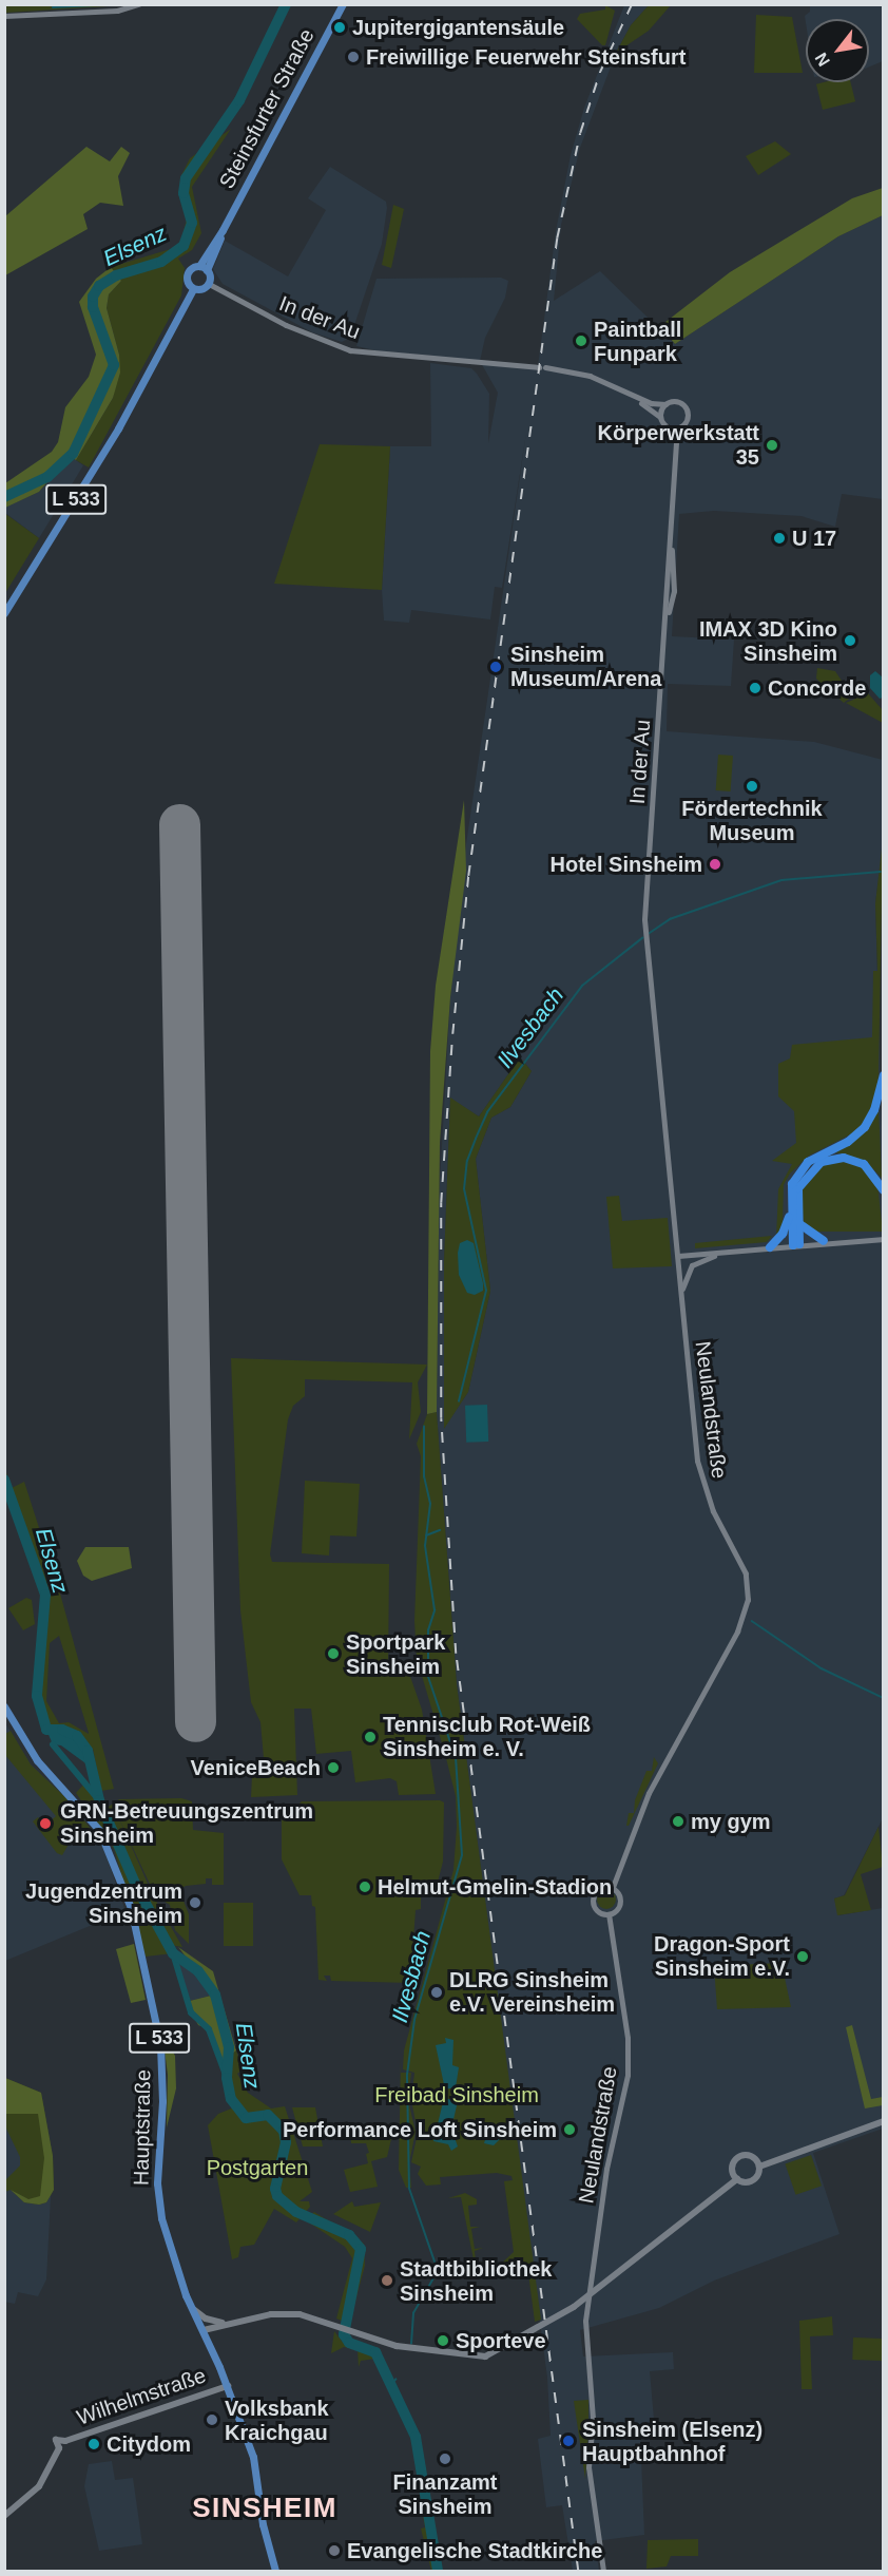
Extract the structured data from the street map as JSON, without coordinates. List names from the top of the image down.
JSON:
{
  "streets": {
    "main road": [
      "Steinsfurter Straße",
      "L 533",
      "Hauptstraße",
      "Wilhelmstraße"
    ],
    "street": ["In der Au", "Neulandstraße"]
  },
  "crossings": [
    ["Steinsfurter Straße", "L 533"],
    ["In der Au", "Neulandstraße"],
    ["Hauptstraße", "Wilhelmstraße"]
  ],
  "districts": ["SINSHEIM"],
  "water": ["Elsenz", "Ilvesbach"],
  "parks": ["Freibad Sinsheim", "Postgarten"],
  "places": [
    "Jupitergigantensäule",
    "Freiwillige Feuerwehr Steinsfurt",
    "Paintball Funpark",
    "Körperwerkstatt 35",
    "U 17",
    "IMAX 3D Kino Sinsheim",
    "Sinsheim Museum/Arena",
    "Concorde",
    "Fördertechnik Museum",
    "Hotel Sinsheim",
    "Sportpark Sinsheim",
    "Tennisclub Rot-Weiß Sinsheim e. V.",
    "VeniceBeach",
    "my gym",
    "GRN-Betreuungszentrum Sinsheim",
    "Helmut-Gmelin-Stadion",
    "Jugendzentrum Sinsheim",
    "Dragon-Sport Sinsheim e.V.",
    "DLRG Sinsheim e.V. Vereinsheim",
    "Performance Loft Sinsheim",
    "Stadtbibliothek Sinsheim",
    "Sporteve",
    "Volksbank Kraichgau",
    "Sinsheim (Elsenz) Hauptbahnhof",
    "Citydom",
    "Finanzamt Sinsheim",
    "Evangelische Stadtkirche"
  ],
  "north": "bottom left"
}
